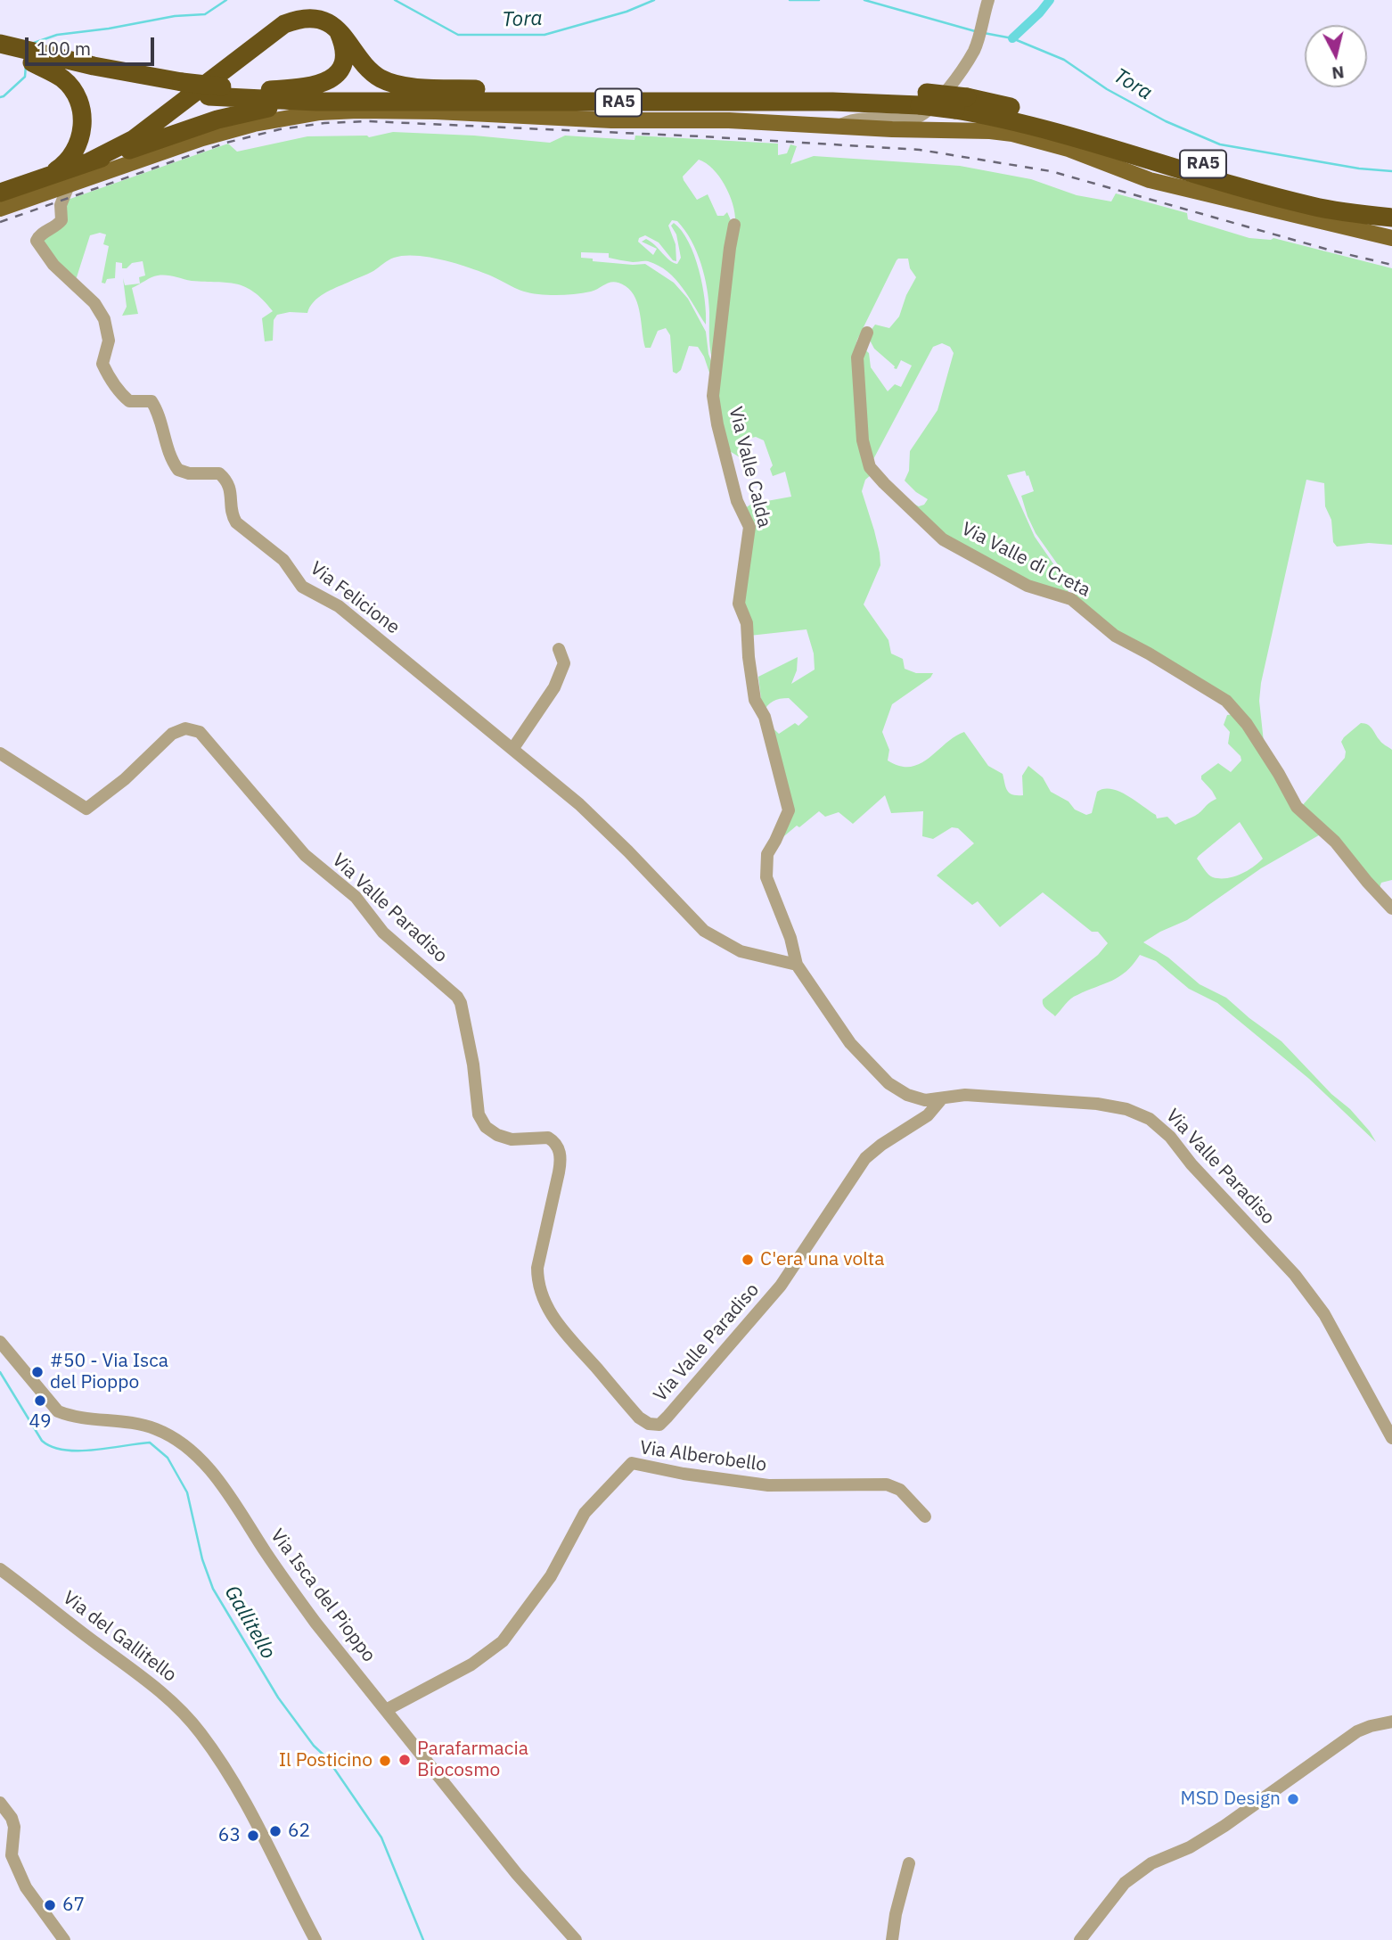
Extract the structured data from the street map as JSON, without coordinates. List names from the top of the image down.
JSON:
{
  "streets": {
    "highway": ["RA5"],
    "street": [
      "Via Valle Calda",
      "Via Valle di Creta",
      "Via Felicione",
      "Via Valle Paradiso",
      "Via Alberobello",
      "Via Isca del Pioppo",
      "Via del Gallitello"
    ]
  },
  "crossings": [
    ["Via Valle Calda", "Via Felicione"],
    ["Via Alberobello", "Via Isca del Pioppo"]
  ],
  "water": ["Tora", "Gallitello"],
  "places": [
    "C'era una volta",
    "#50 - Via Isca del Pioppo",
    "49",
    "Parafarmacia Biocosmo",
    "Il Posticino",
    "MSD Design",
    "62",
    "63",
    "67"
  ],
  "scale_bar": "100 m",
  "north": "bottom"
}
